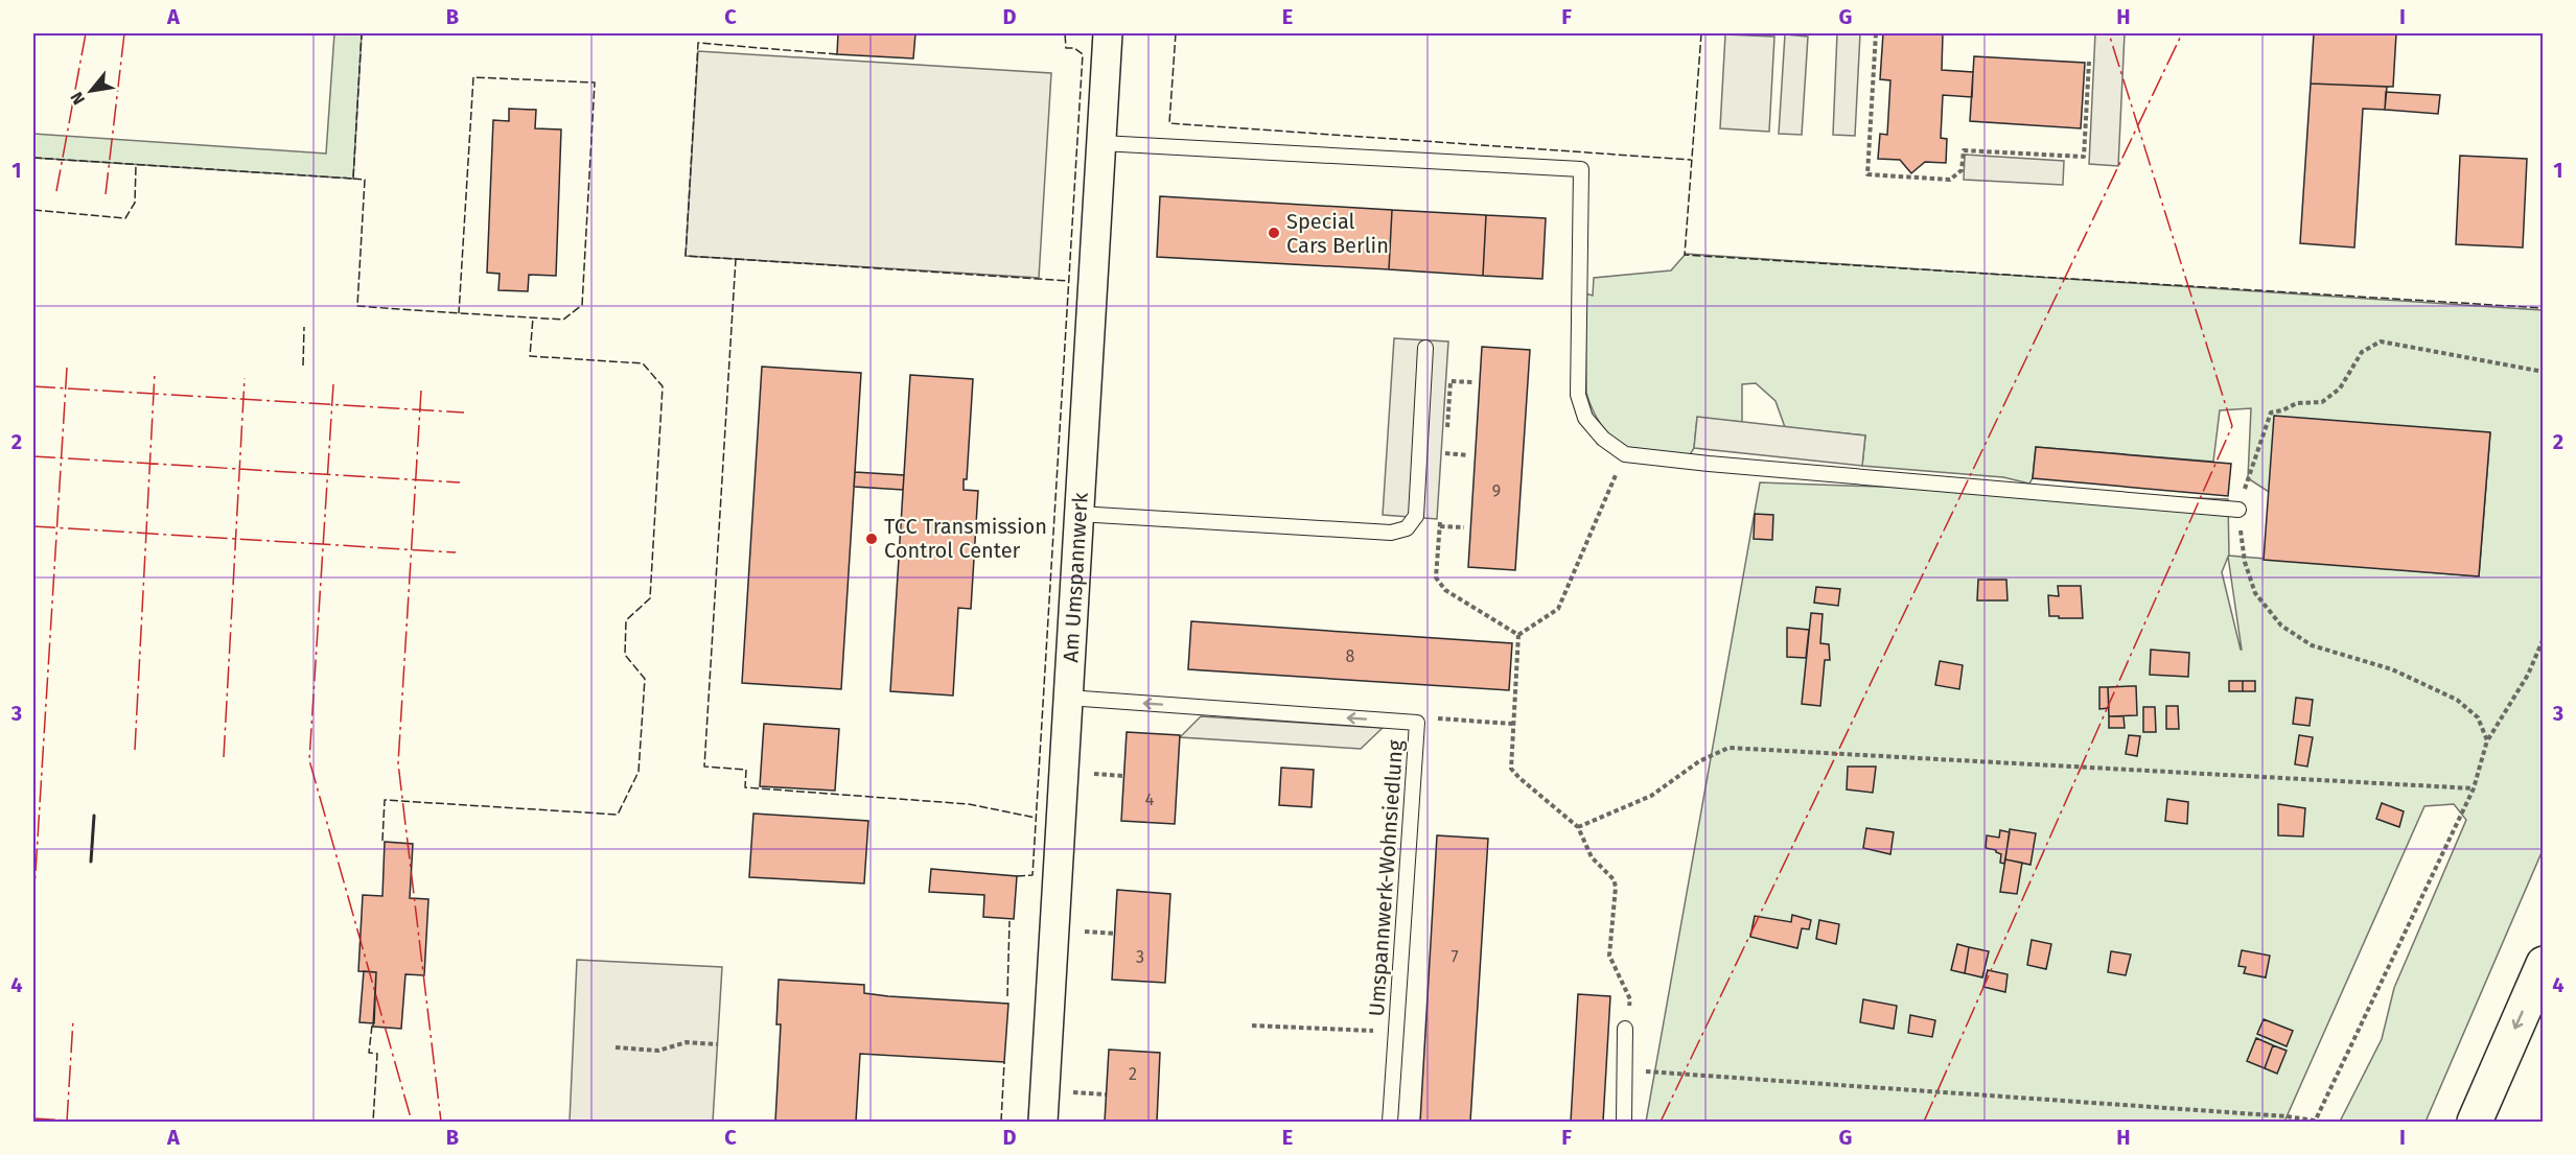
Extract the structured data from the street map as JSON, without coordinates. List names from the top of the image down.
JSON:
{
  "streets": {
    "street": ["Am Umspannwerk"],
    "lane": ["Umspannwerk-Wohnsiedlung"]
  },
  "crossings": [
    ["Am Umspannwerk", "Umspannwerk-Wohnsiedlung"]
  ],
  "one_way": ["Umspannwerk-Wohnsiedlung"],
  "places": ["Special Cars Berlin", "TCC Transmission Control Center"],
  "house_numbers": [
    "9",
    "8",
    "4",
    "3",
    "7",
    "2"
  ],
  "north": "bottom left",
  "grid": {
    "columns": [
      "A",
      "B",
      "C",
      "D",
      "E",
      "F",
      "G",
      "H",
      "I"
    ],
    "rows": [
      "1",
      "2",
      "3",
      "4"
    ]
  }
}
